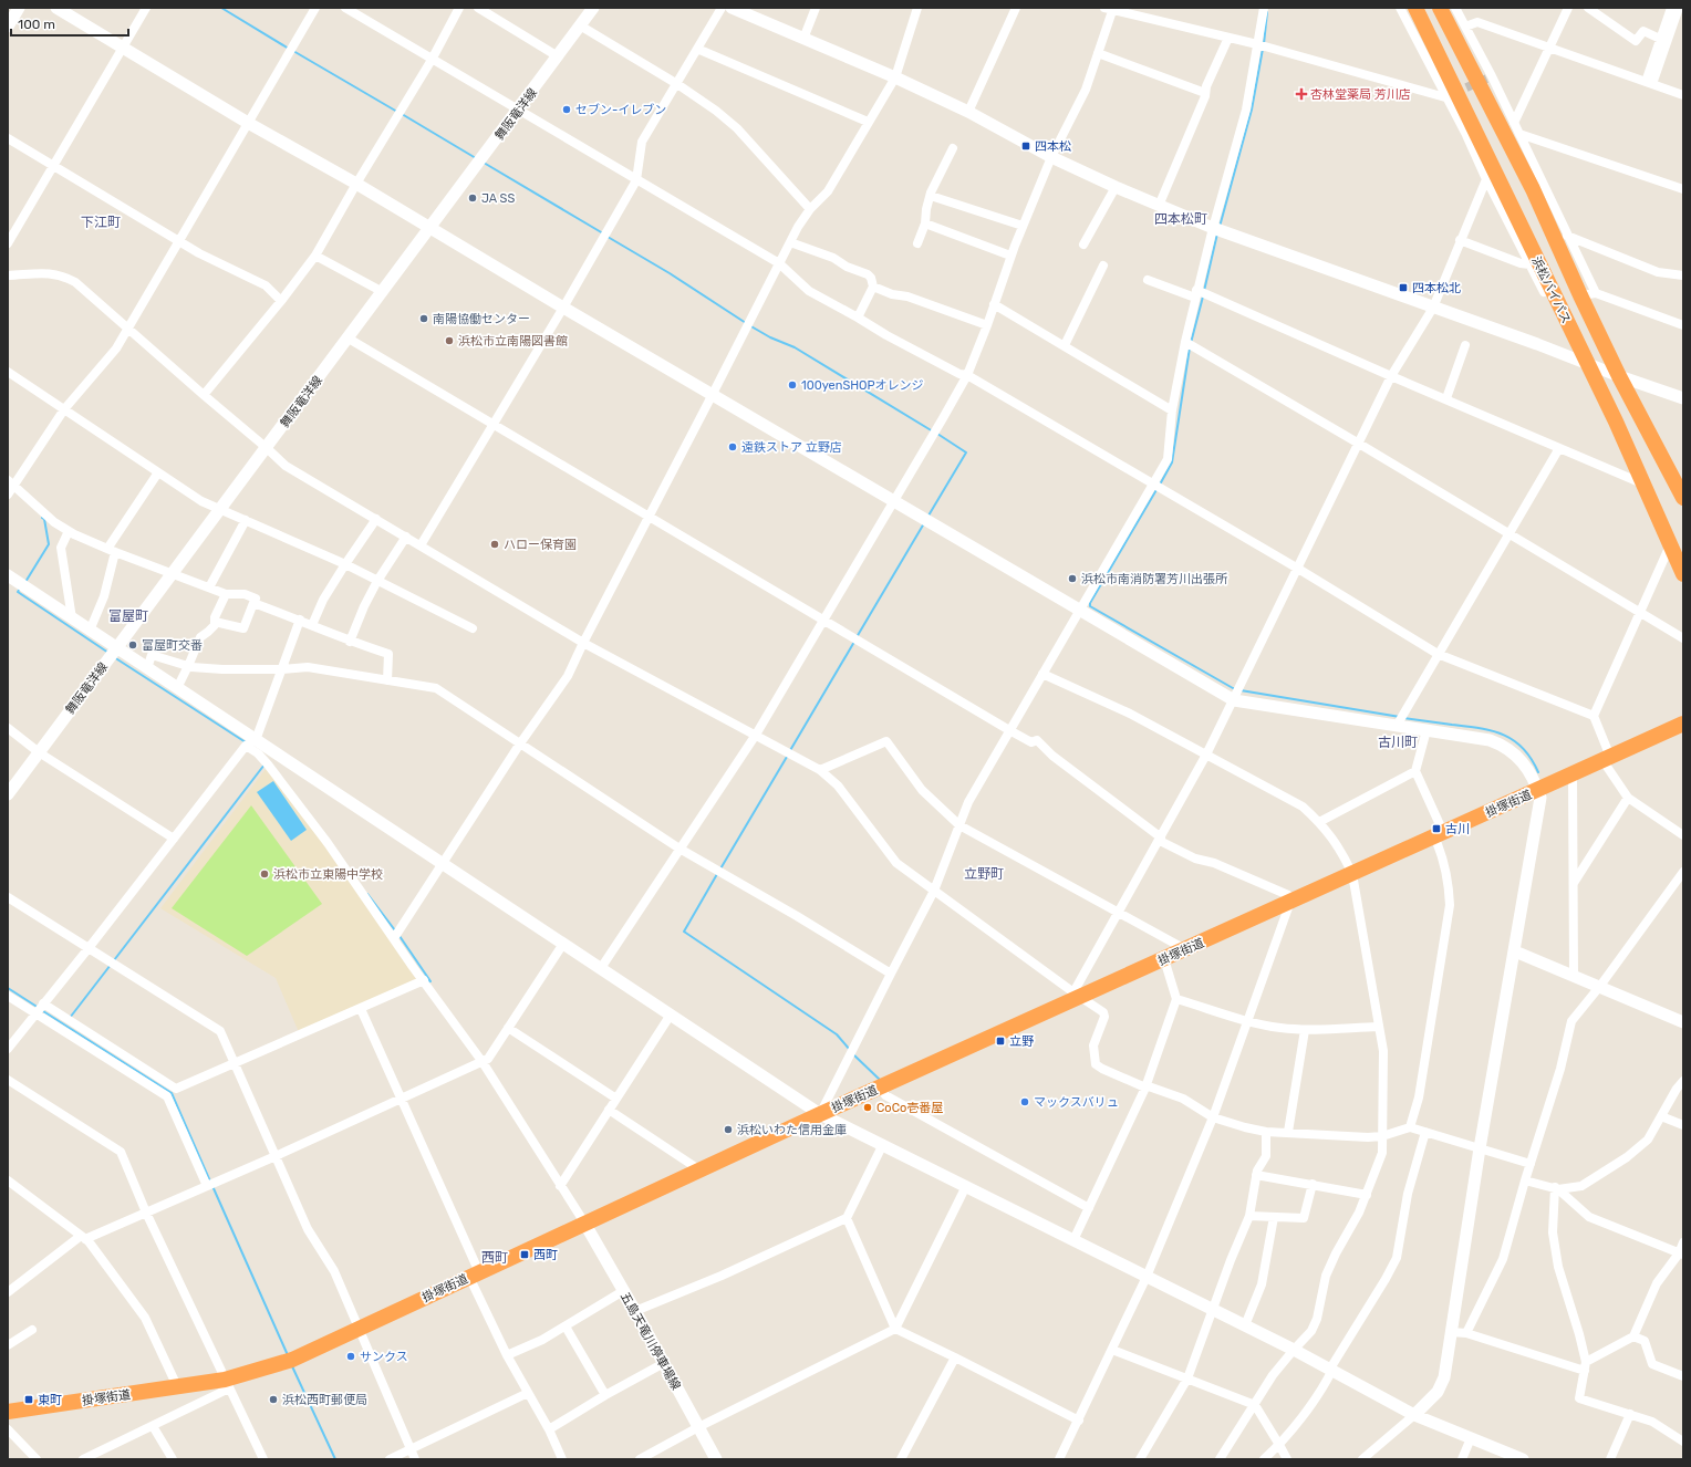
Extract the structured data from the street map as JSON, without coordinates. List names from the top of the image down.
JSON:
{
  "streets": {
    "highway": ["浜松バイパス", "掛塚街道"],
    "street": ["舞阪竜洋線", "五島天竜川停車場線"]
  },
  "crossings": [
    ["掛塚街道", "五島天竜川停車場線"]
  ],
  "districts": [
    "四本松町",
    "下江町",
    "富屋町",
    "古川町",
    "立野町",
    "西町"
  ],
  "places": {
    "health": ["杏林堂薬局 芳川店"],
    "other": [
      "セブン-イレブン",
      "JA SS",
      "南陽協働センター",
      "浜松市立南陽図書館",
      "100yenSHOPオレンジ",
      "遠鉄ストア 立野店",
      "ハロー保育園",
      "浜松市南消防署芳川出張所",
      "富屋町交番",
      "浜松市立東陽中学校",
      "マックスバリュ",
      "CoCo壱番屋",
      "浜松いわた信用金庫",
      "サンクス",
      "浜松西町郵便局"
    ],
    "transit": [
      "四本松",
      "四本松北",
      "古川",
      "立野",
      "西町",
      "東町"
    ]
  },
  "scale_bar": "100 m"
}
